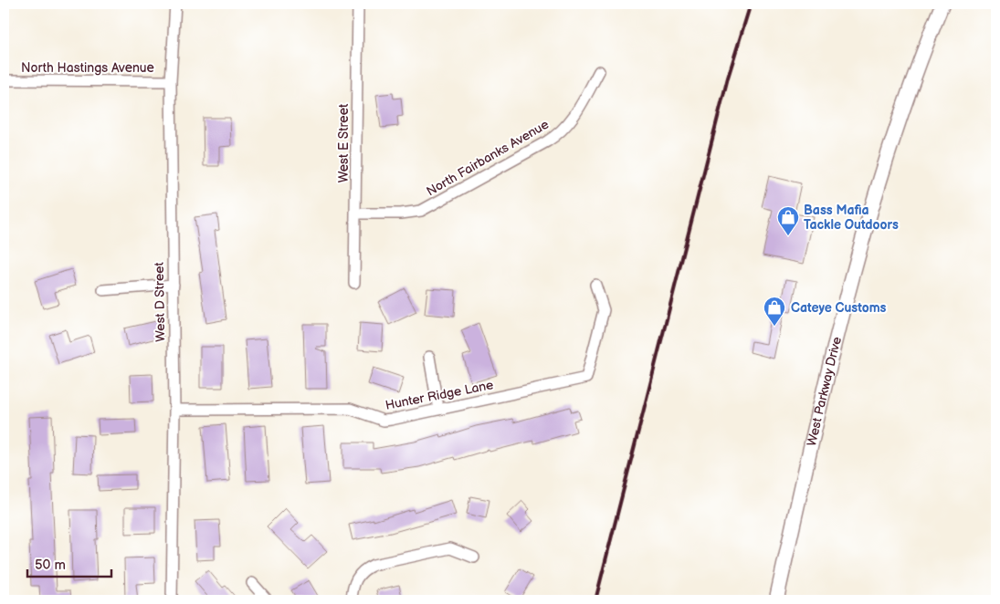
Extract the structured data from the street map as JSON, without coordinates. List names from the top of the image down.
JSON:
{
  "streets": {
    "main road": ["West Parkway Drive"],
    "street": [
      "North Hastings Avenue",
      "West E Street",
      "North Fairbanks Avenue",
      "West D Street",
      "Hunter Ridge Lane"
    ]
  },
  "crossings": [
    ["North Hastings Avenue", "West D Street"],
    ["West E Street", "North Fairbanks Avenue"],
    ["West D Street", "Hunter Ridge Lane"]
  ],
  "places": {
    "shop": ["Bass Mafia Tackle Outdoors", "Cateye Customs"]
  },
  "scale_bar": "50 m"
}
